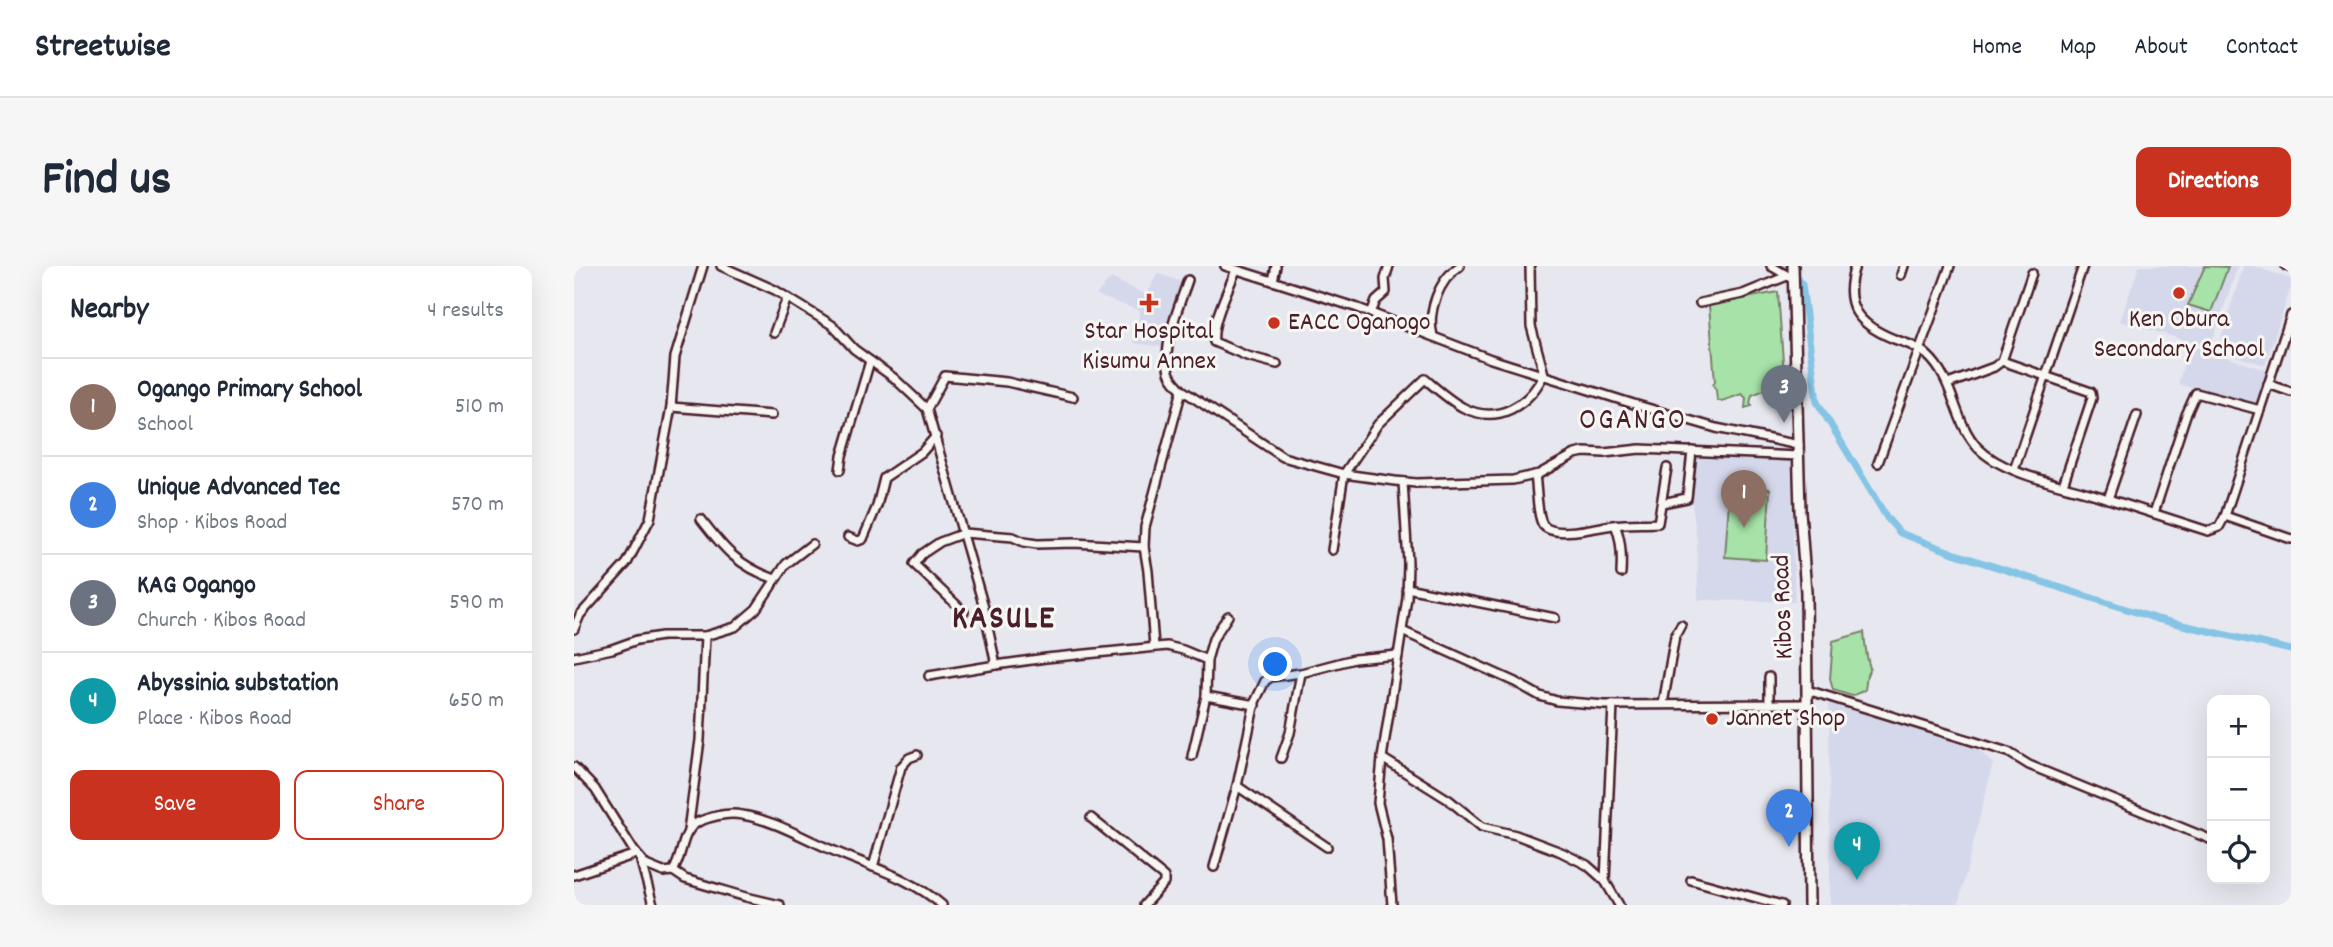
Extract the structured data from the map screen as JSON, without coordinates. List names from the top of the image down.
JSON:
{
  "streets": {
    "main road": ["Kibos Road"]
  },
  "districts": ["OGANGO", "KASULE"],
  "places": {
    "other": ["Ken Obura Secondary School", "EACC Oganogo", "Jannet Shop"],
    "health": ["Star Hospital Kisumu Annex"]
  },
  "page": {
    "header": "Streetwise",
    "nav": [
      "Home",
      "Map",
      "About",
      "Contact"
    ],
    "title": "Find us",
    "buttons": [
      "Directions",
      ["Save", "Share"]
    ],
    "heading": ["Nearby", "4 results"],
    "list": [
      {
        "mark": "1",
        "name": "Ogango Primary School",
        "note": "School",
        "value": "510 m"
      },
      {
        "mark": "2",
        "name": "Unique Advanced Tec",
        "note": "Shop · Kibos Road",
        "value": "570 m"
      },
      {
        "mark": "3",
        "name": "KAG Ogango",
        "note": "Church · Kibos Road",
        "value": "590 m"
      },
      {
        "mark": "4",
        "name": "Abyssinia substation",
        "note": "Place · Kibos Road",
        "value": "650 m"
      }
    ],
    "pins": [
      "3",
      "1",
      "2",
      "4"
    ],
    "map_buttons": ["+", "−"]
  }
}
